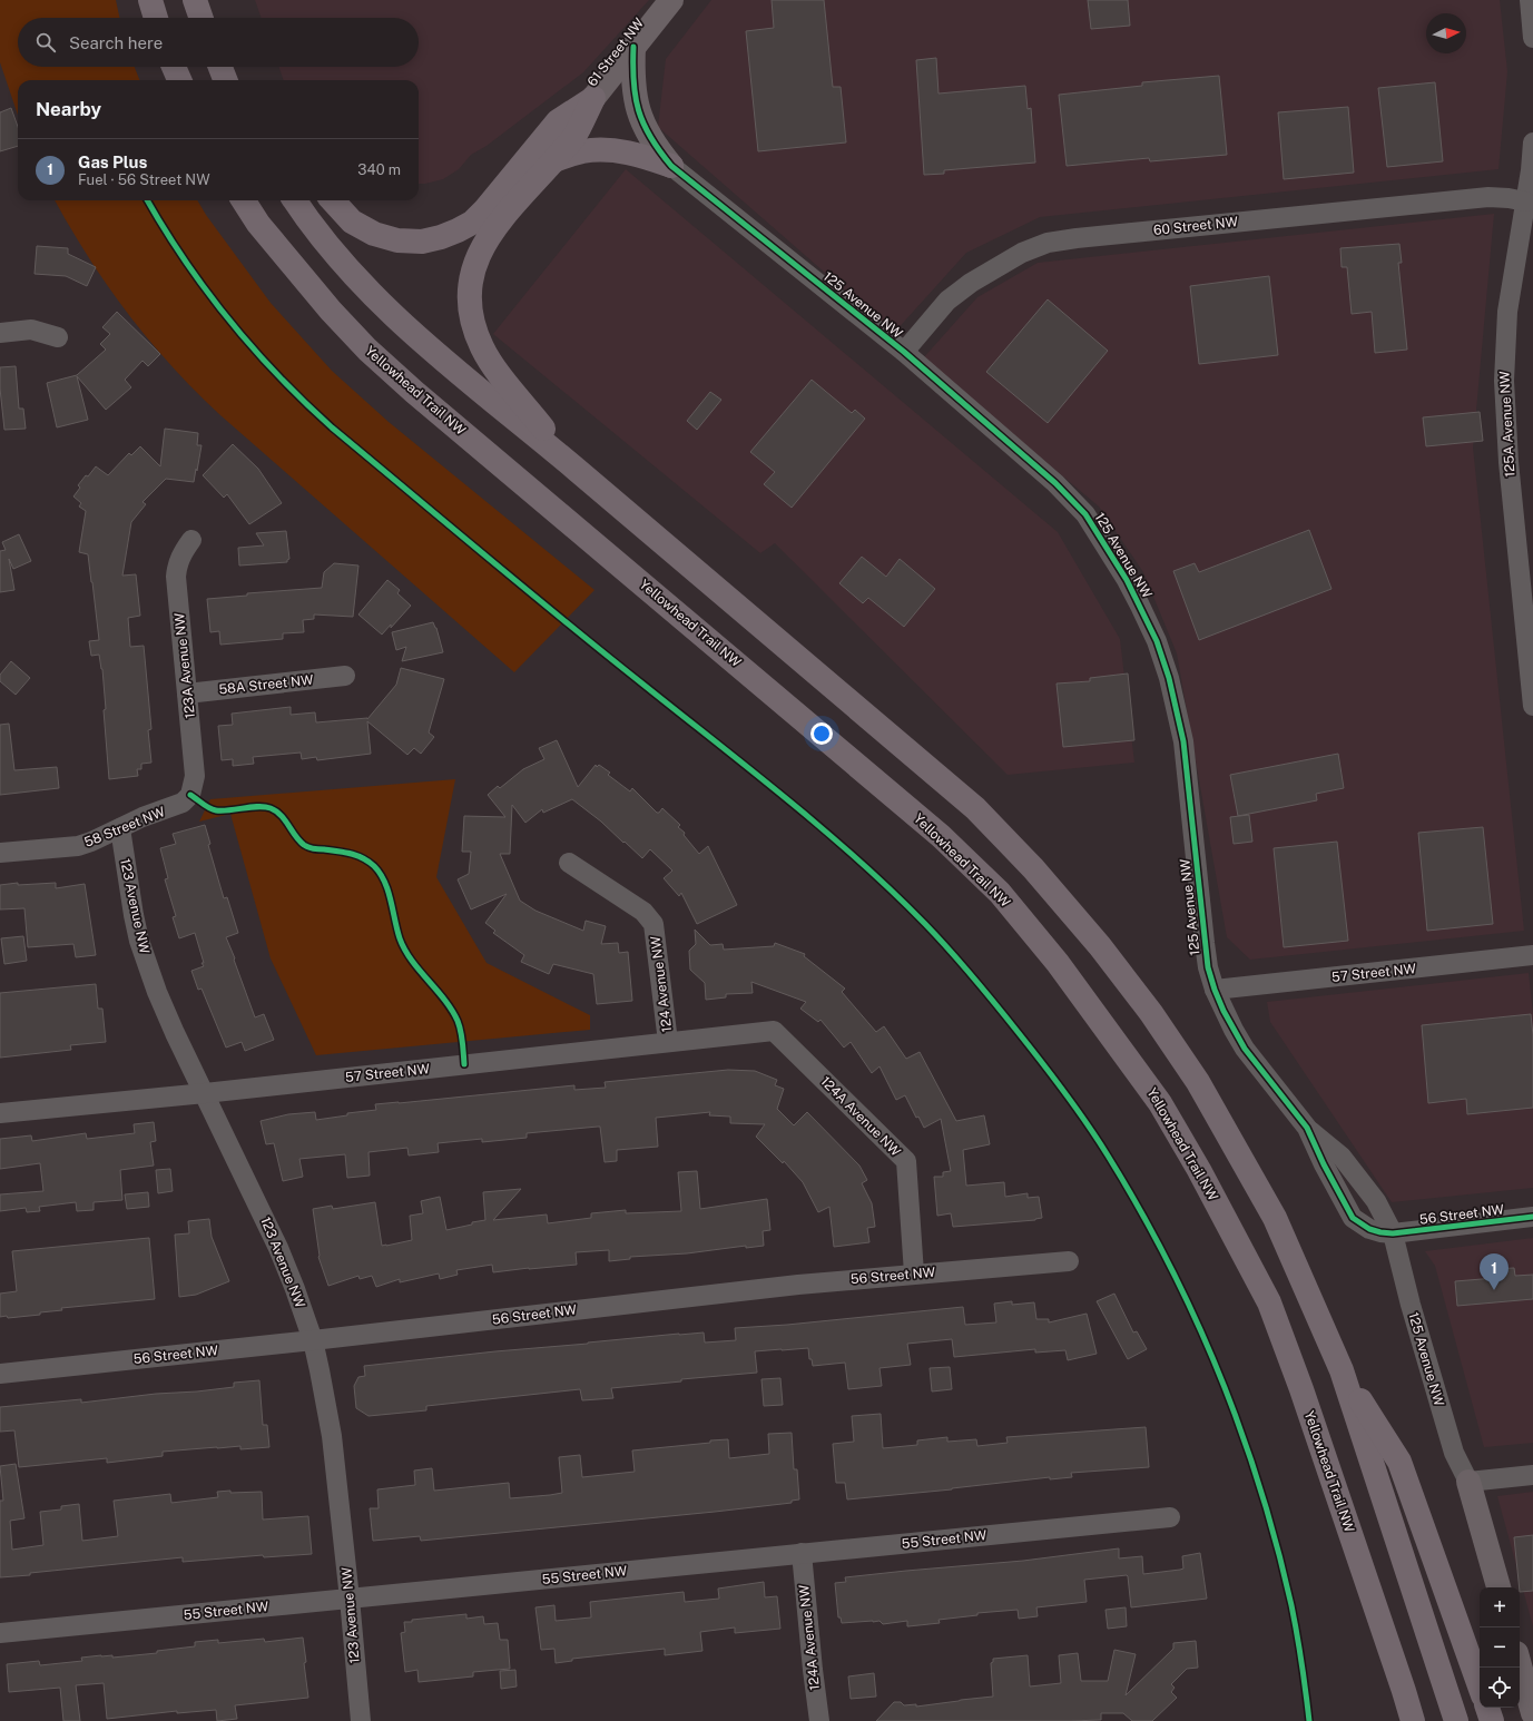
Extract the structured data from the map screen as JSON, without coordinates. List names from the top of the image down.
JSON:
{
  "streets": {
    "highway": ["Yellowhead Trail NW"],
    "street": [
      "61 Street NW",
      "60 Street NW",
      "125 Avenue NW",
      "125A Avenue NW",
      "123A Avenue NW",
      "58A Street NW",
      "58 Street NW",
      "123 Avenue NW",
      "57 Street NW",
      "124 Avenue NW",
      "124A Avenue NW",
      "56 Street NW",
      "55 Street NW"
    ]
  },
  "crossings": [
    ["60 Street NW", "125 Avenue NW"],
    ["60 Street NW", "125A Avenue NW"],
    ["125 Avenue NW", "57 Street NW"],
    ["125 Avenue NW", "56 Street NW"],
    ["123A Avenue NW", "58A Street NW"],
    ["123A Avenue NW", "58 Street NW"],
    ["58 Street NW", "123 Avenue NW"],
    ["123 Avenue NW", "57 Street NW"],
    ["123 Avenue NW", "56 Street NW"],
    ["123 Avenue NW", "55 Street NW"],
    ["57 Street NW", "124 Avenue NW"],
    ["57 Street NW", "124A Avenue NW"],
    ["124A Avenue NW", "56 Street NW"],
    ["124A Avenue NW", "55 Street NW"]
  ],
  "north": "right",
  "page": {
    "search": "Search here",
    "heading": "Nearby",
    "list": [
      {
        "mark": "1",
        "name": "Gas Plus",
        "note": "Fuel · 56 Street NW",
        "value": "340 m"
      }
    ],
    "pins": "1",
    "map_buttons": ["+", "−"]
  }
}
